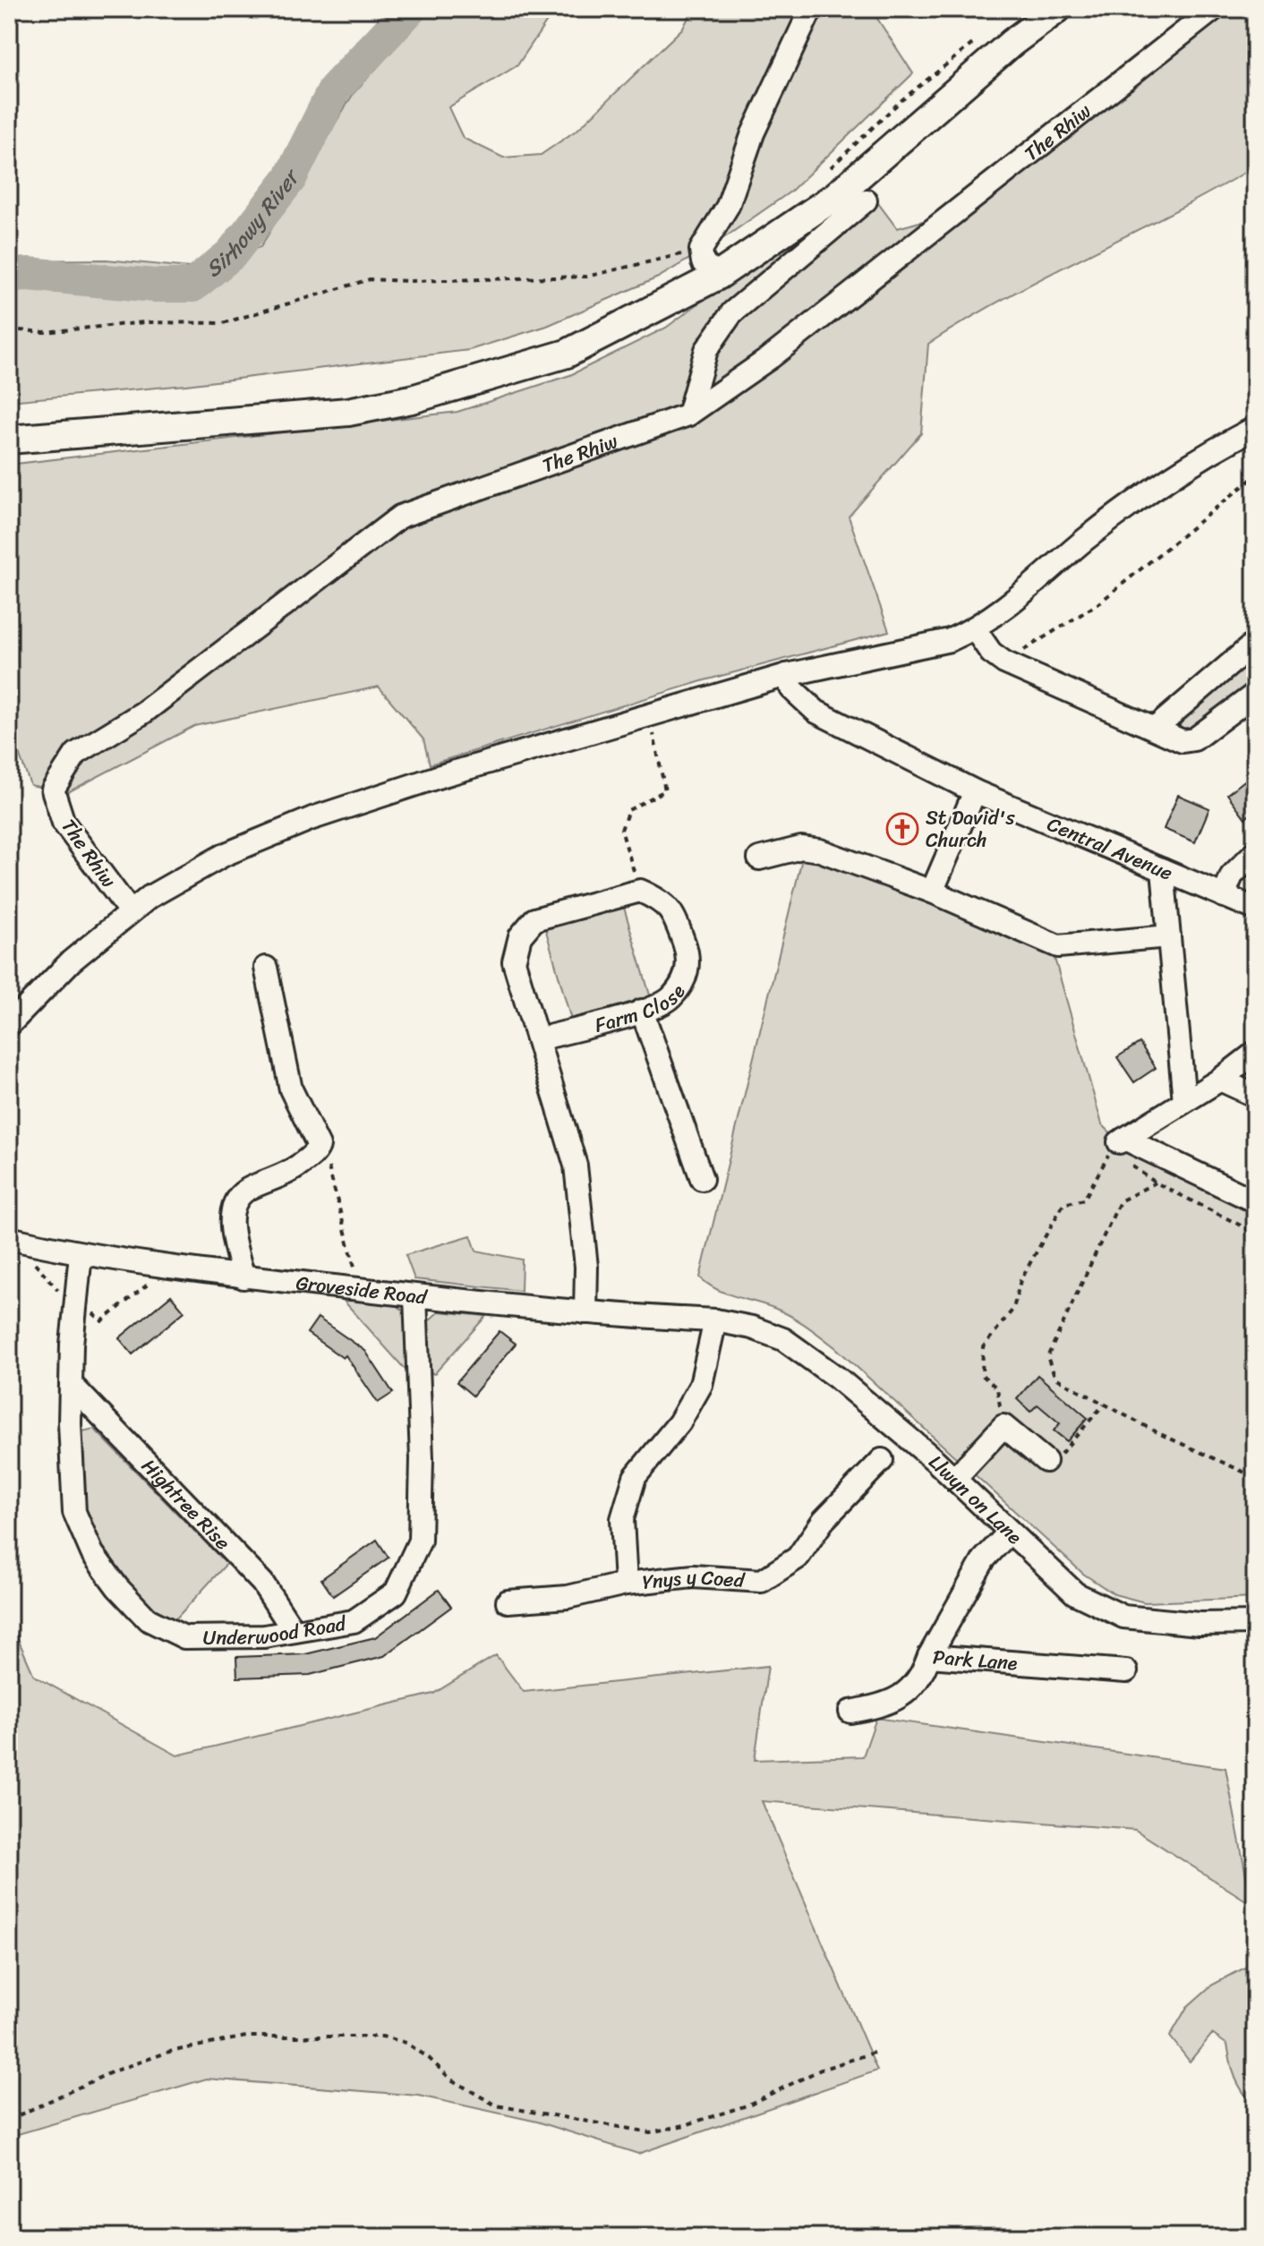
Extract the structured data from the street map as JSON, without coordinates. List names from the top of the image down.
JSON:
{
  "streets": {
    "street": [
      "The Rhiw",
      "Central Avenue",
      "Farm Close",
      "Groveside Road",
      "Llwyn on Lane",
      "Hightree Rise",
      "Ynys y Coed",
      "Underwood Road",
      "Park Lane"
    ]
  },
  "crossings": [
    ["Groveside Road", "Llwyn on Lane"],
    ["Groveside Road", "Ynys y Coed"],
    ["Groveside Road", "Underwood Road"],
    ["Llwyn on Lane", "Ynys y Coed"],
    ["Llwyn on Lane", "Park Lane"],
    ["Hightree Rise", "Underwood Road"]
  ],
  "water": ["Sirhowy River"],
  "places": {
    "church": ["St David's Church"]
  }
}
